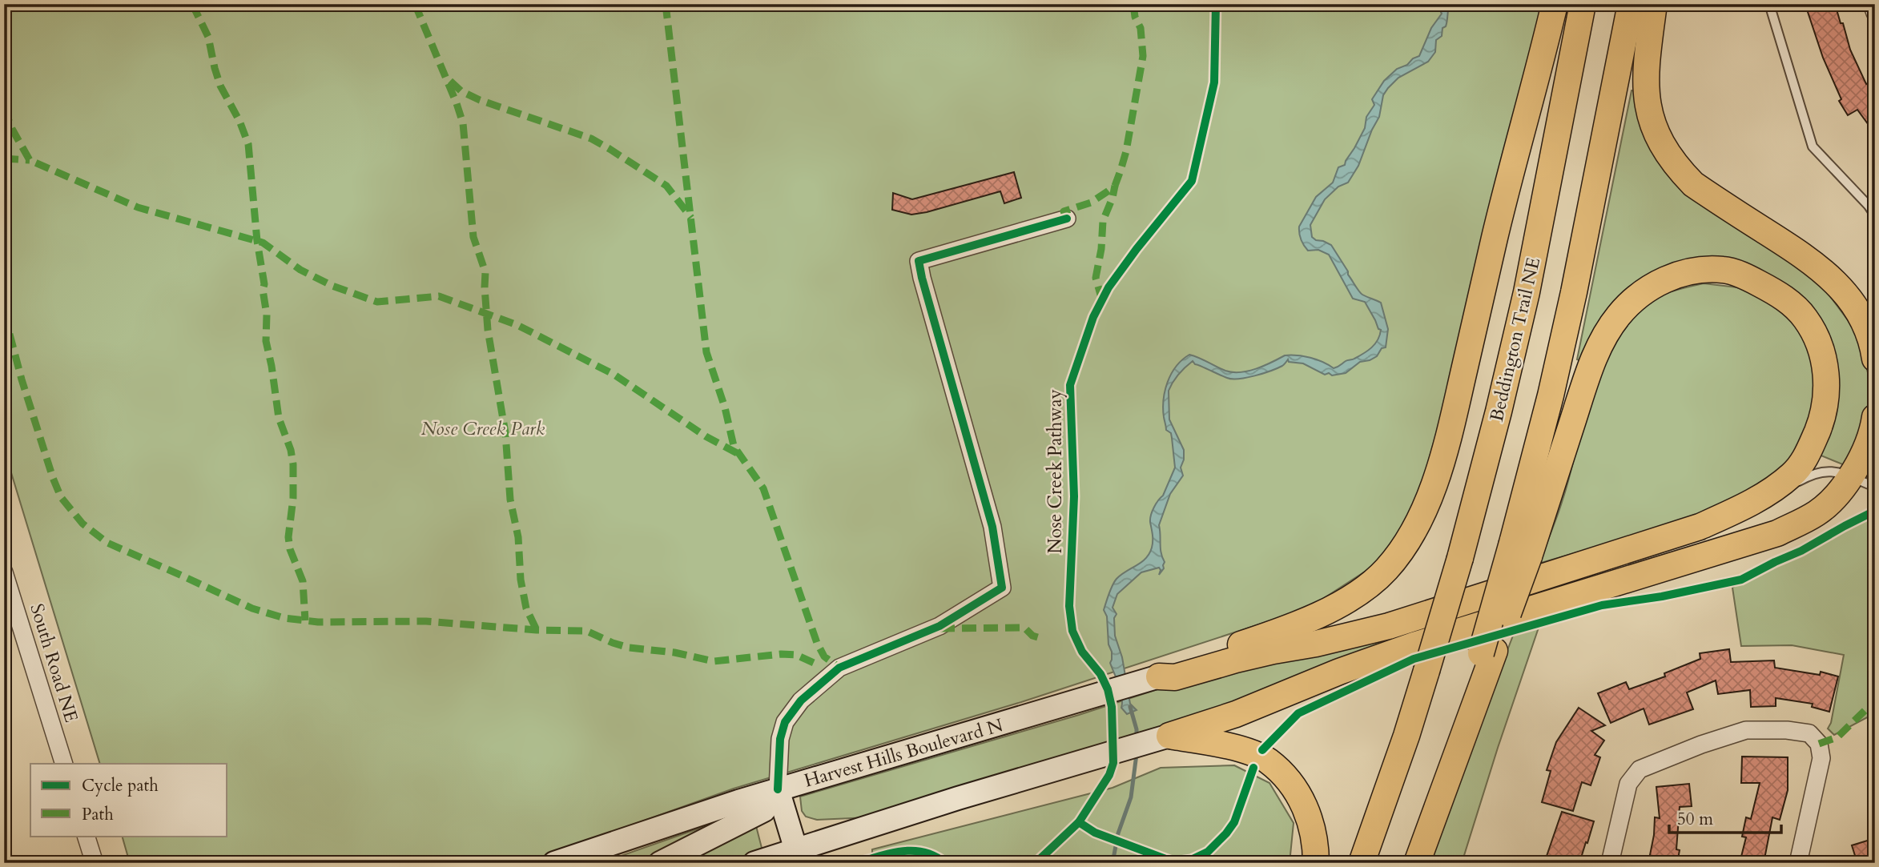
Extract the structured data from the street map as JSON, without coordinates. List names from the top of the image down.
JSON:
{
  "streets": {
    "main road": ["Beddington Trail NE", "Harvest Hills Boulevard N"],
    "street": ["South Road NE"],
    "cycle path": ["Nose Creek Pathway"]
  },
  "parks": ["Nose Creek Park"],
  "legend": ["Cycle path", "Path"],
  "scale_bar": "50 m"
}
